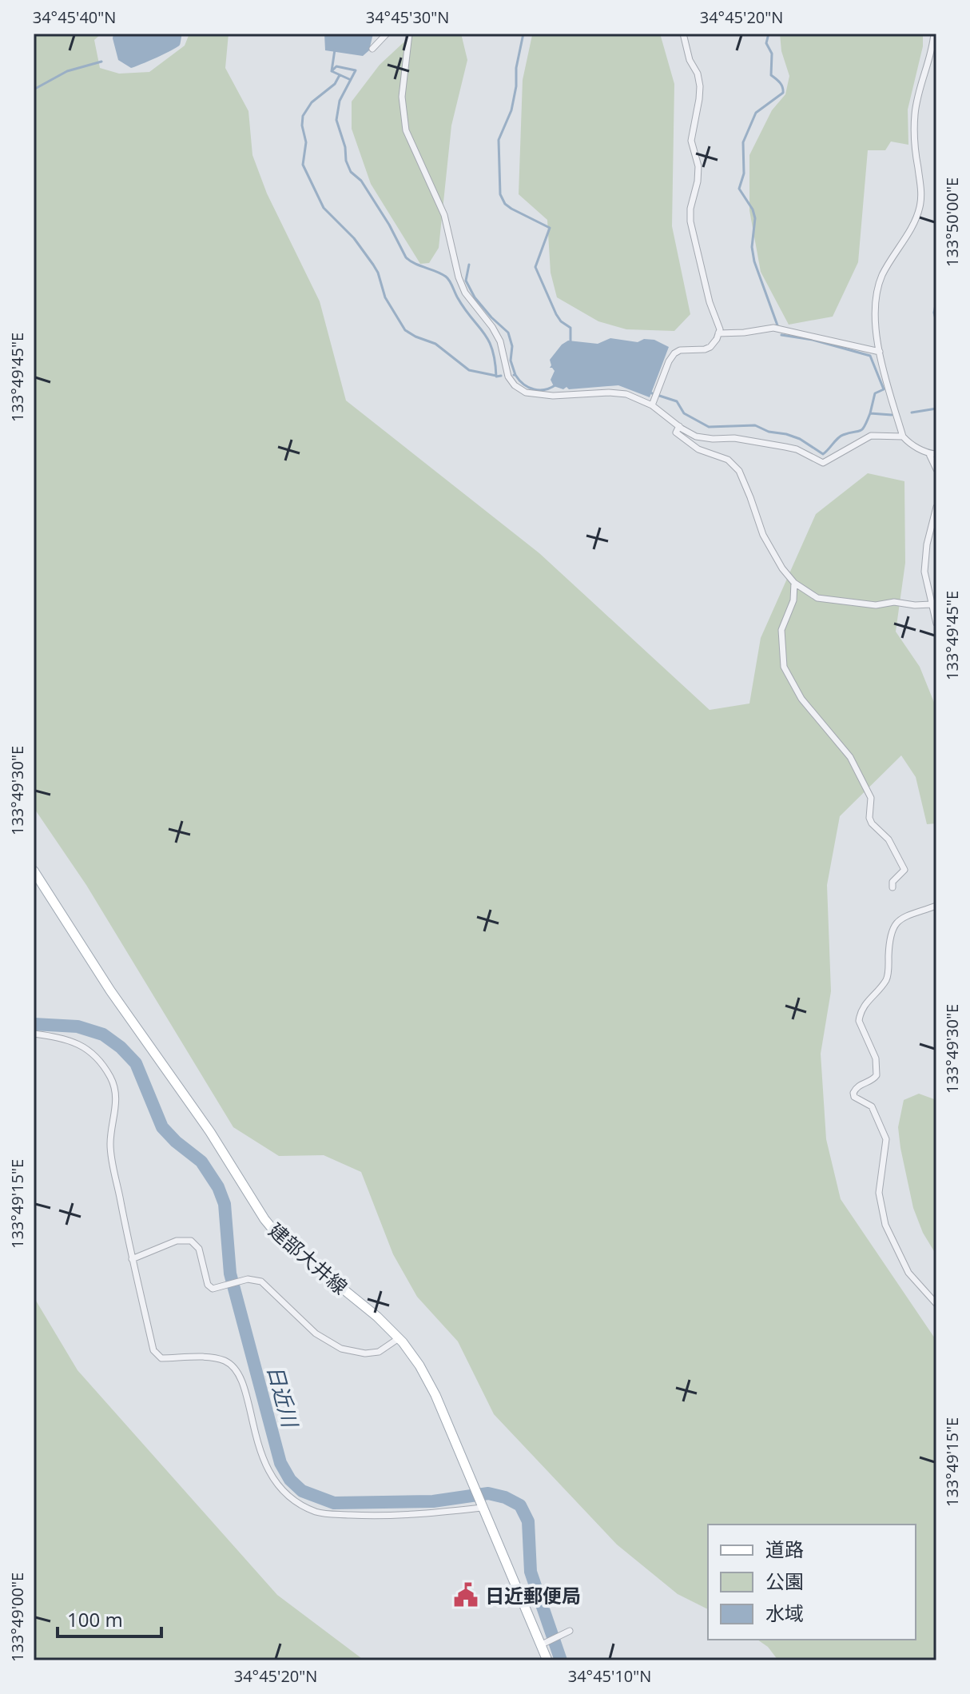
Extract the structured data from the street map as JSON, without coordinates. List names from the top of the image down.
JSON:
{
  "streets": {
    "main road": ["建部大井線"]
  },
  "water": ["日近川"],
  "places": {
    "public building": ["日近郵便局"]
  },
  "legend": ["道路", "公園", "水域"],
  "scale_bar": "100 m",
  "coordinates": [
    "34°45'40\"N",
    "34°45'30\"N",
    "34°45'20\"N",
    "133°50'00\"E",
    "133°49'45\"E",
    "133°49'30\"E",
    "133°49'15\"E",
    "133°49'00\"E",
    "34°45'10\"N"
  ]
}
